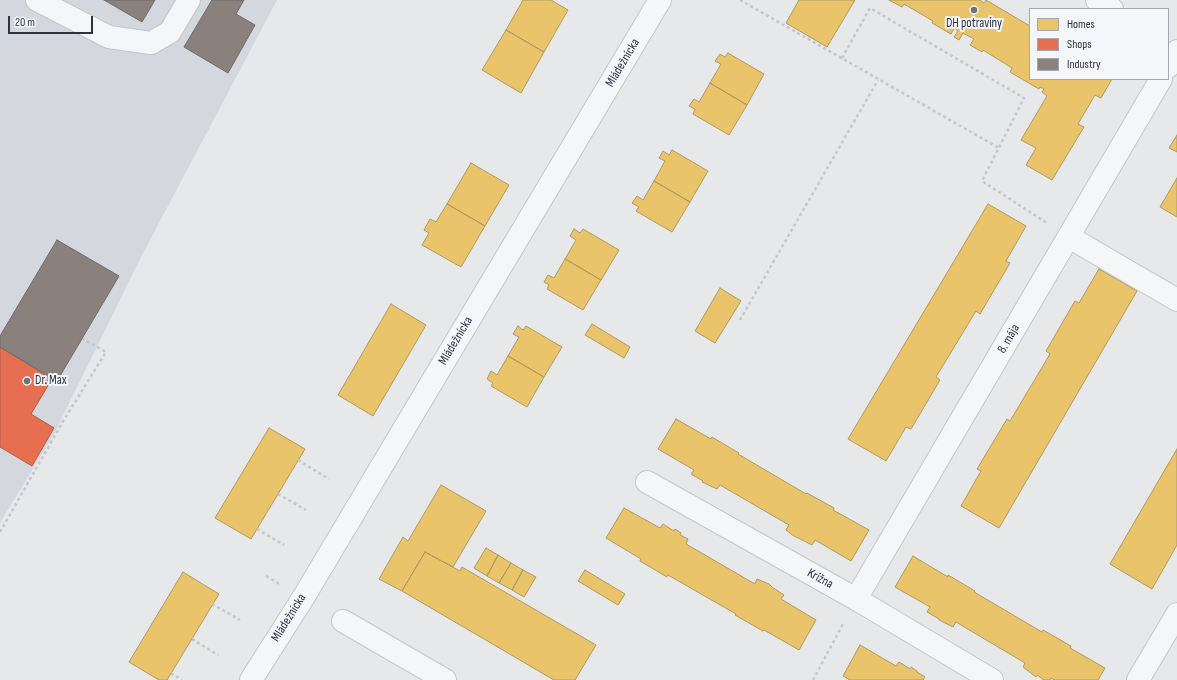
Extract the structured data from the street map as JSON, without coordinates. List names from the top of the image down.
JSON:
{
  "streets": {
    "street": ["Mládežnícka", "8. mája", "Krížna"]
  },
  "crossings": [
    ["8. mája", "Krížna"]
  ],
  "places": ["DH potraviny", "Dr. Max"],
  "legend": ["Homes", "Shops", "Industry"],
  "scale_bar": "20 m"
}
